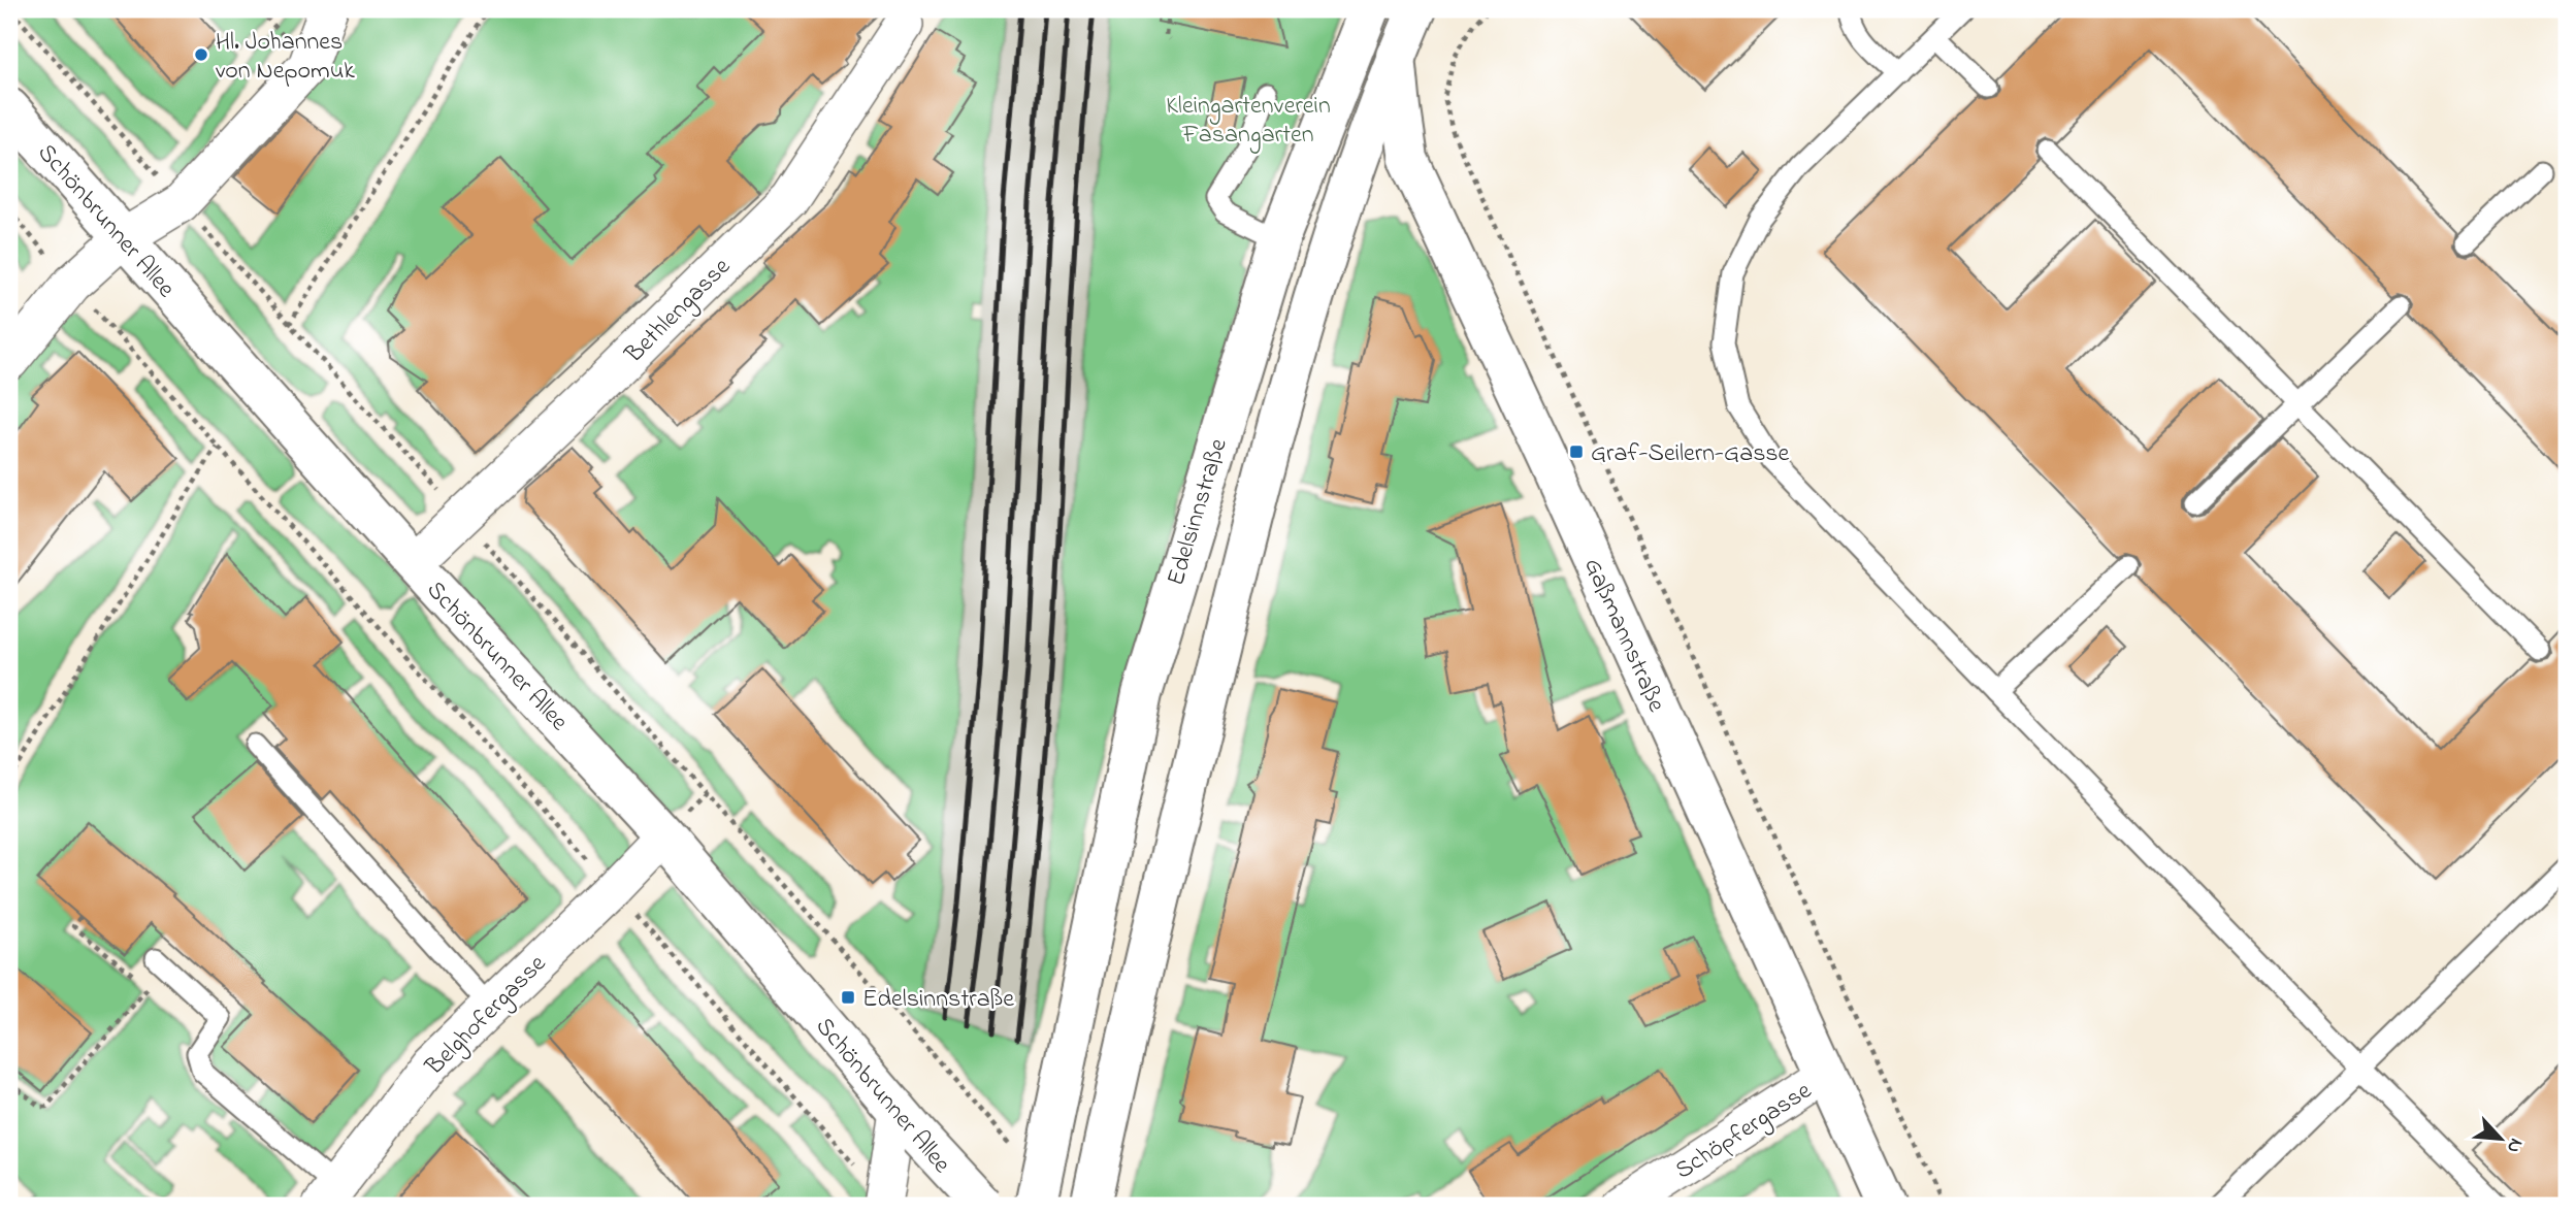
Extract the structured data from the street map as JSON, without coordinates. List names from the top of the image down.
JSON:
{
  "streets": {
    "street": [
      "Schönbrunner Allee",
      "Bethlengasse",
      "Edelsinnstraße",
      "Gaßmannstraße",
      "Belghofergasse",
      "Schöpfergasse"
    ]
  },
  "crossings": [
    ["Schönbrunner Allee", "Bethlengasse"],
    ["Schönbrunner Allee", "Belghofergasse"],
    ["Gaßmannstraße", "Schöpfergasse"]
  ],
  "parks": ["Kleingartenverein Fasangarten"],
  "places": {
    "other": ["Hl. Johannes von Nepomuk"],
    "transit": ["Graf-Seilern-Gasse", "Edelsinnstraße"]
  },
  "north": "bottom right"
}
